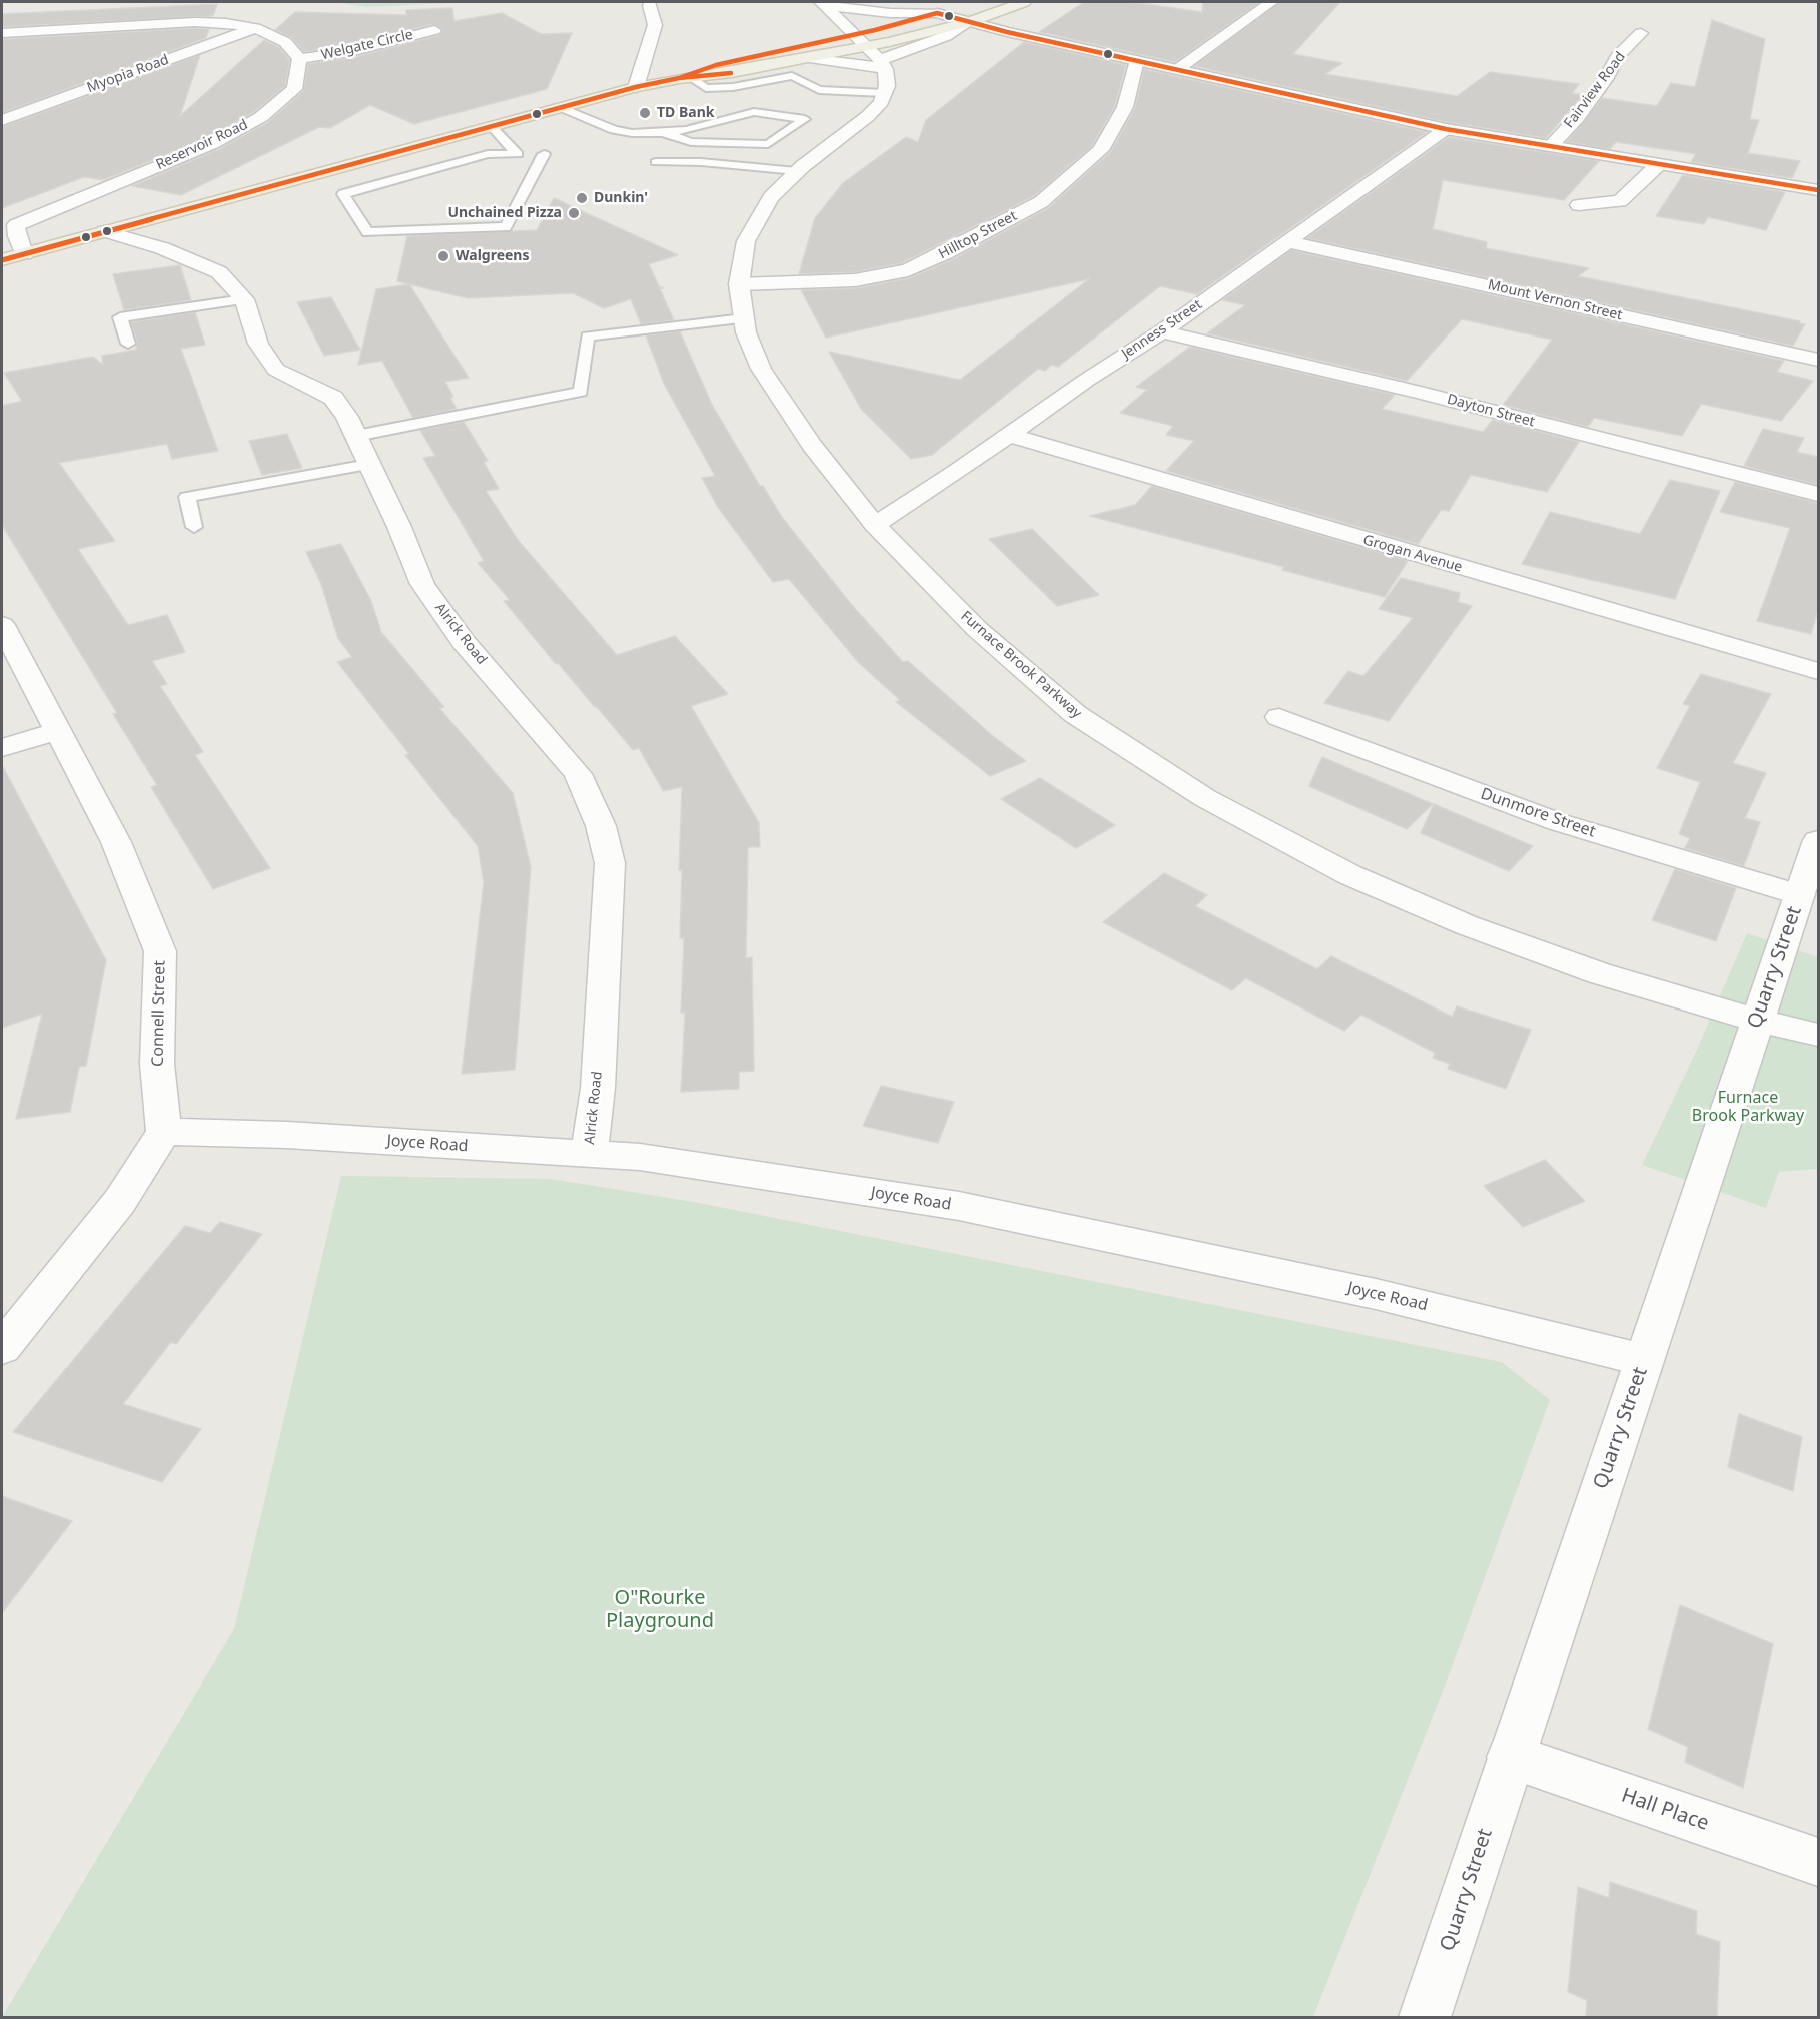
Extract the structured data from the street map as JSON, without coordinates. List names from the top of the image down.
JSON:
{
  "streets": {
    "street": [
      "Welgate Circle",
      "Myopia Road",
      "Fairview Road",
      "Reservoir Road",
      "Hilltop Street",
      "Mount Vernon Street",
      "Jenness Street",
      "Dayton Street",
      "Grogan Avenue",
      "Alrick Road",
      "Furnace Brook Parkway",
      "Dunmore Street",
      "Quarry Street",
      "Connell Street",
      "Joyce Road",
      "Hall Place"
    ]
  },
  "crossings": [
    ["Welgate Circle", "Reservoir Road"],
    ["Hilltop Street", "Furnace Brook Parkway"],
    ["Mount Vernon Street", "Jenness Street"],
    ["Jenness Street", "Dayton Street"],
    ["Jenness Street", "Grogan Avenue"],
    ["Jenness Street", "Furnace Brook Parkway"],
    ["Alrick Road", "Joyce Road"],
    ["Furnace Brook Parkway", "Quarry Street"],
    ["Dunmore Street", "Quarry Street"],
    ["Quarry Street", "Joyce Road"],
    ["Quarry Street", "Hall Place"],
    ["Connell Street", "Joyce Road"]
  ],
  "parks": ["Furnace Brook Parkway", "O\"Rourke Playground"],
  "places": [
    "TD Bank",
    "Dunkin'",
    "Unchained Pizza",
    "Walgreens"
  ]
}
